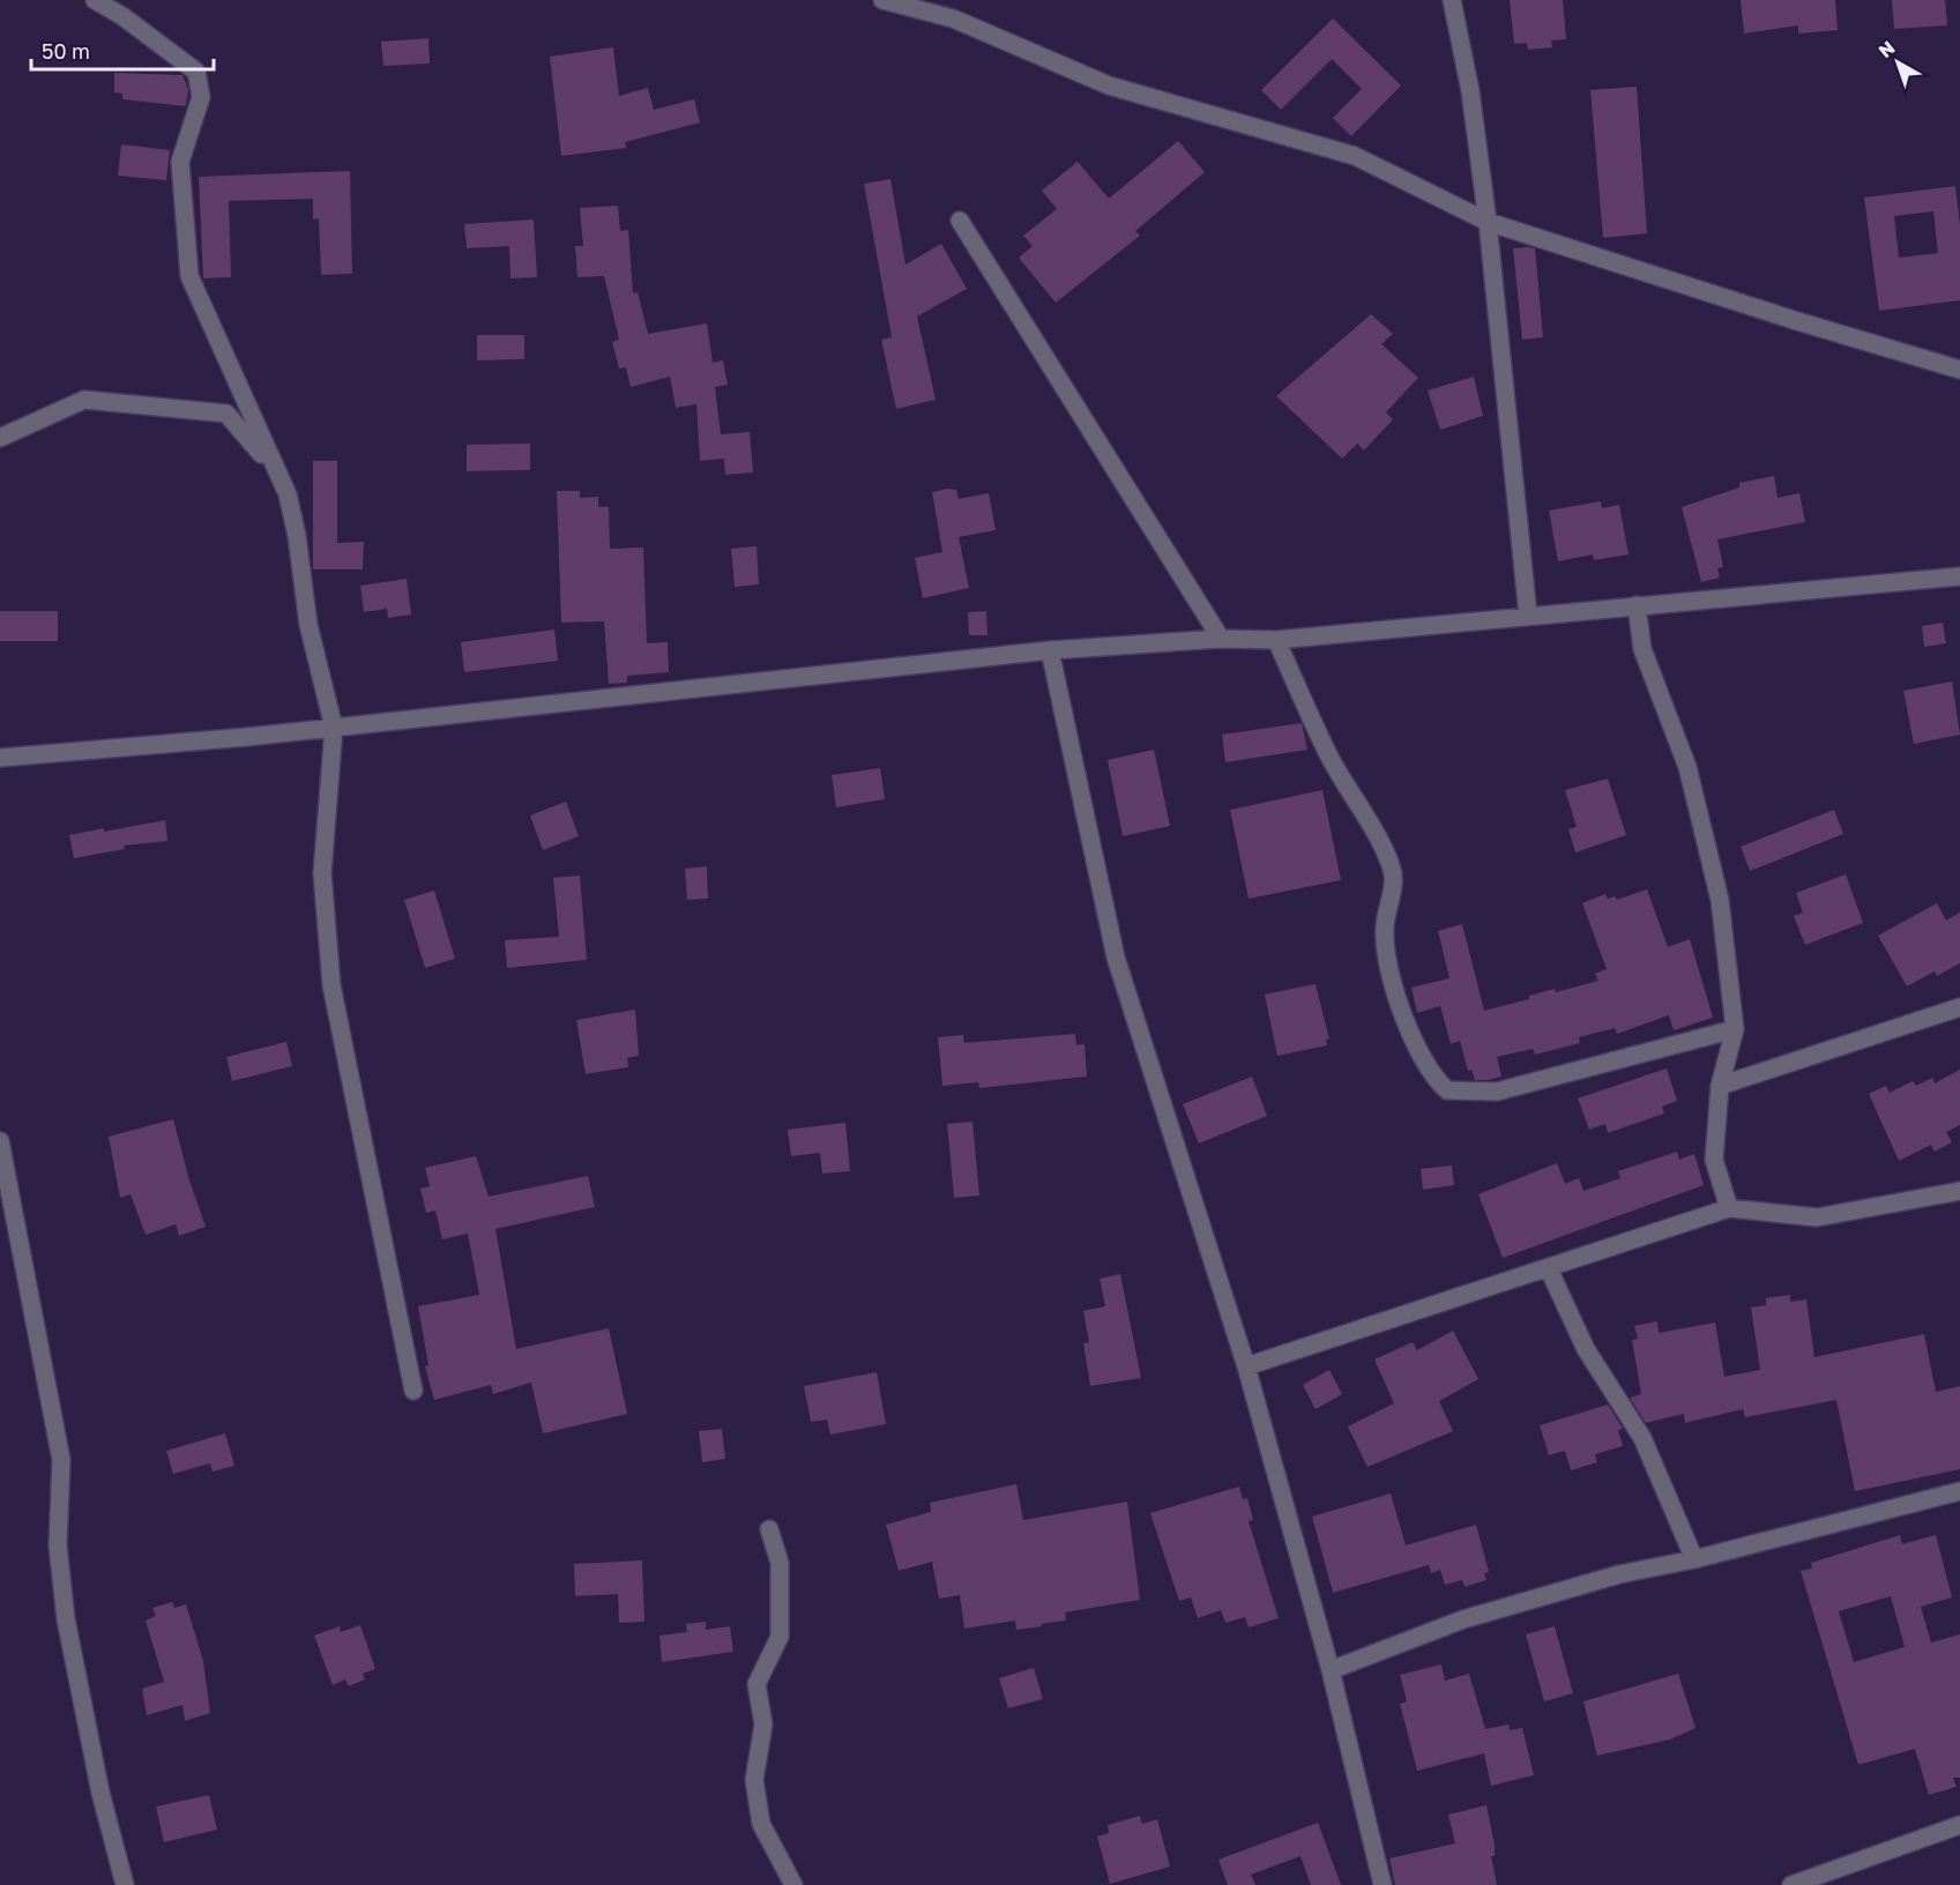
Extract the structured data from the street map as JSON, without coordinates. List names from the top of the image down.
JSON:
{
  "scale_bar": "50 m",
  "north": "top left"
}
